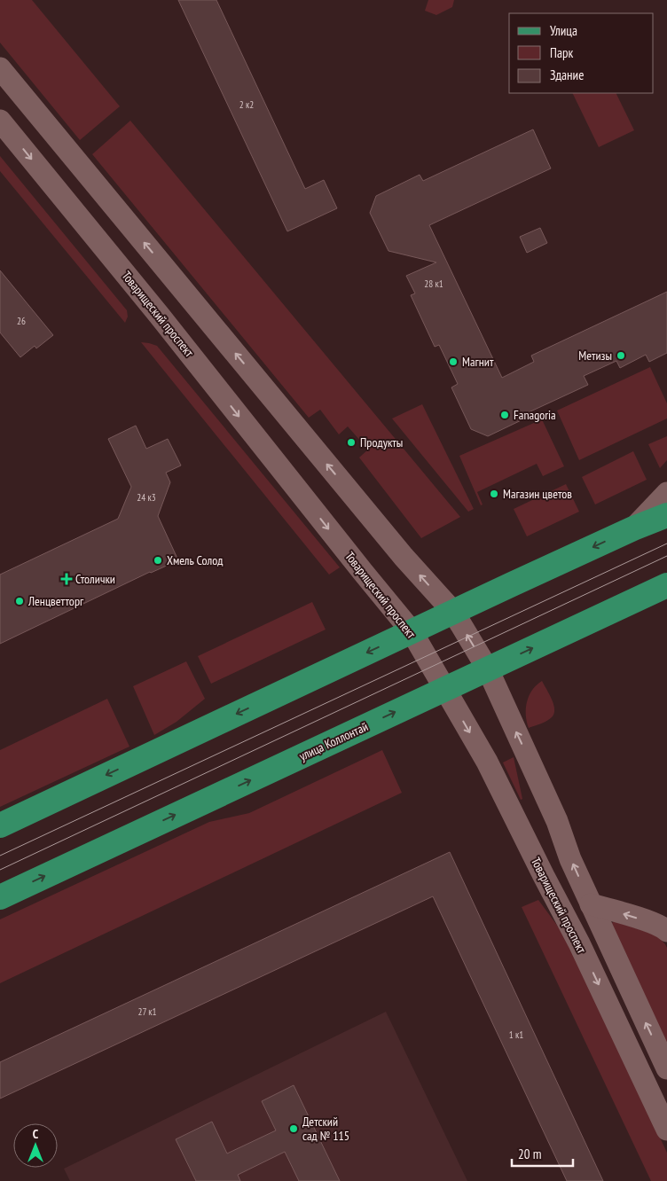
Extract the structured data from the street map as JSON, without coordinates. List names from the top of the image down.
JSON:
{
  "streets": {
    "main road": ["улица Коллонтай"],
    "street": ["Товарищеский проспект"]
  },
  "crossings": [
    ["Товарищеский проспект", "улица Коллонтай"]
  ],
  "places": {
    "other": [
      "Метизы",
      "Магнит",
      "Fanagoria",
      "Продукты",
      "Магазин цветов",
      "Хмель Солод",
      "Ленцветторг",
      "Детский сад № 115"
    ],
    "health": ["Столички"]
  },
  "house_numbers": [
    "2 к2",
    "28 к1",
    "26",
    "24 к3",
    "27 к1",
    "1 к1"
  ],
  "legend": ["Улица", "Парк", "Здание"],
  "scale_bar": "20 m",
  "north": "top"
}
